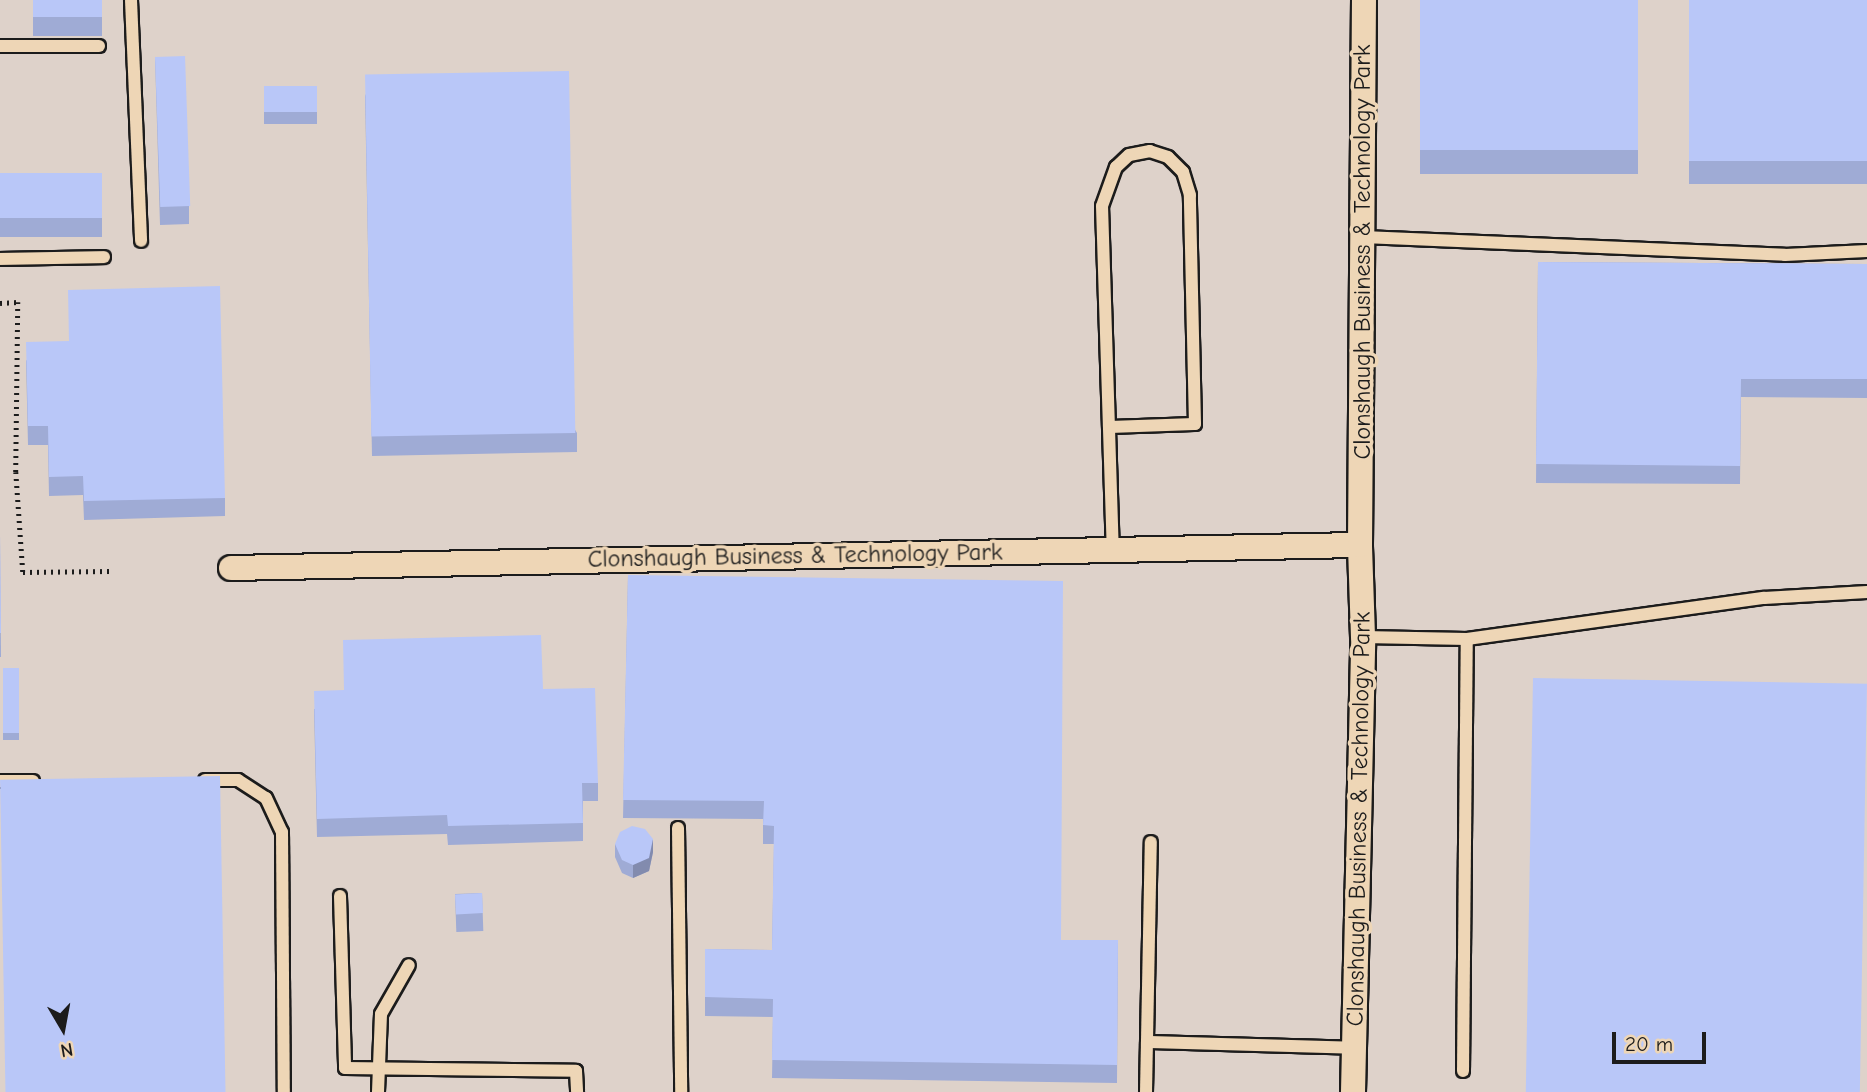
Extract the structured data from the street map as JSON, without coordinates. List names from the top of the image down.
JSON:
{
  "streets": {
    "street": ["Clonshaugh Business & Technology Park"]
  },
  "scale_bar": "20 m",
  "north": "bottom"
}
